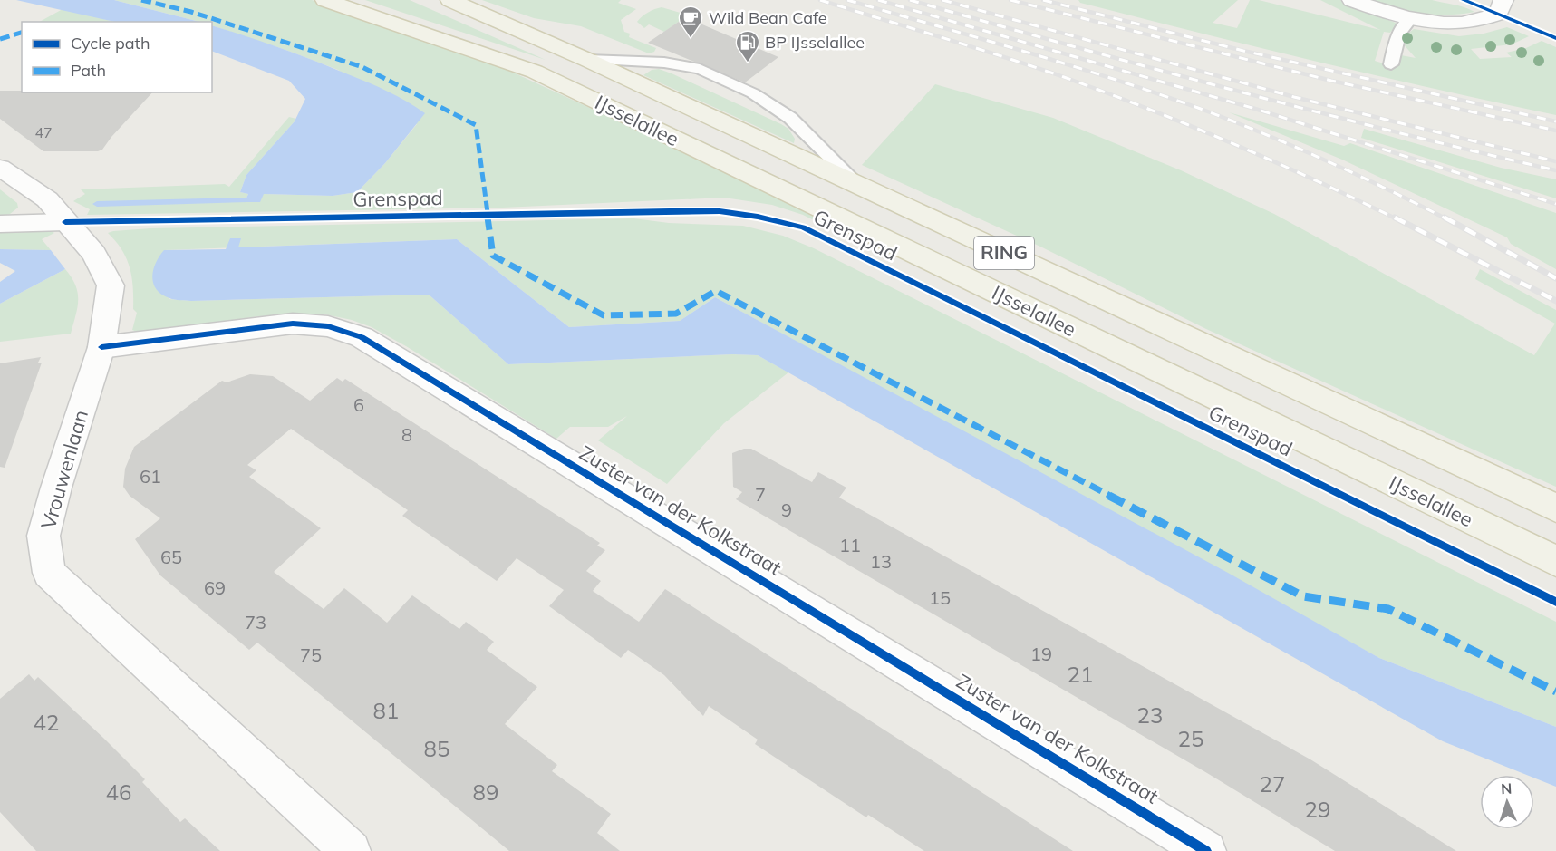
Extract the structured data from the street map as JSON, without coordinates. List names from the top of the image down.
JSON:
{
  "streets": {
    "main road": ["IJsselallee", "RING"],
    "street": ["Vrouwenlaan", "Zuster van der Kolkstraat"],
    "cycle path": ["Grenspad"]
  },
  "crossings": [
    ["Vrouwenlaan", "Zuster van der Kolkstraat"]
  ],
  "places": {
    "cafe": ["Wild Bean Cafe"],
    "fuel station": ["BP IJsselallee"]
  },
  "house_numbers": [
    "47",
    "6",
    "8",
    "61",
    "7",
    "9",
    "11",
    "65",
    "13",
    "69",
    "15",
    "73",
    "19",
    "75",
    "21",
    "81",
    "23",
    "42",
    "25",
    "85",
    "27",
    "46",
    "89",
    "29"
  ],
  "legend": ["Cycle path", "Path"],
  "north": "top"
}
